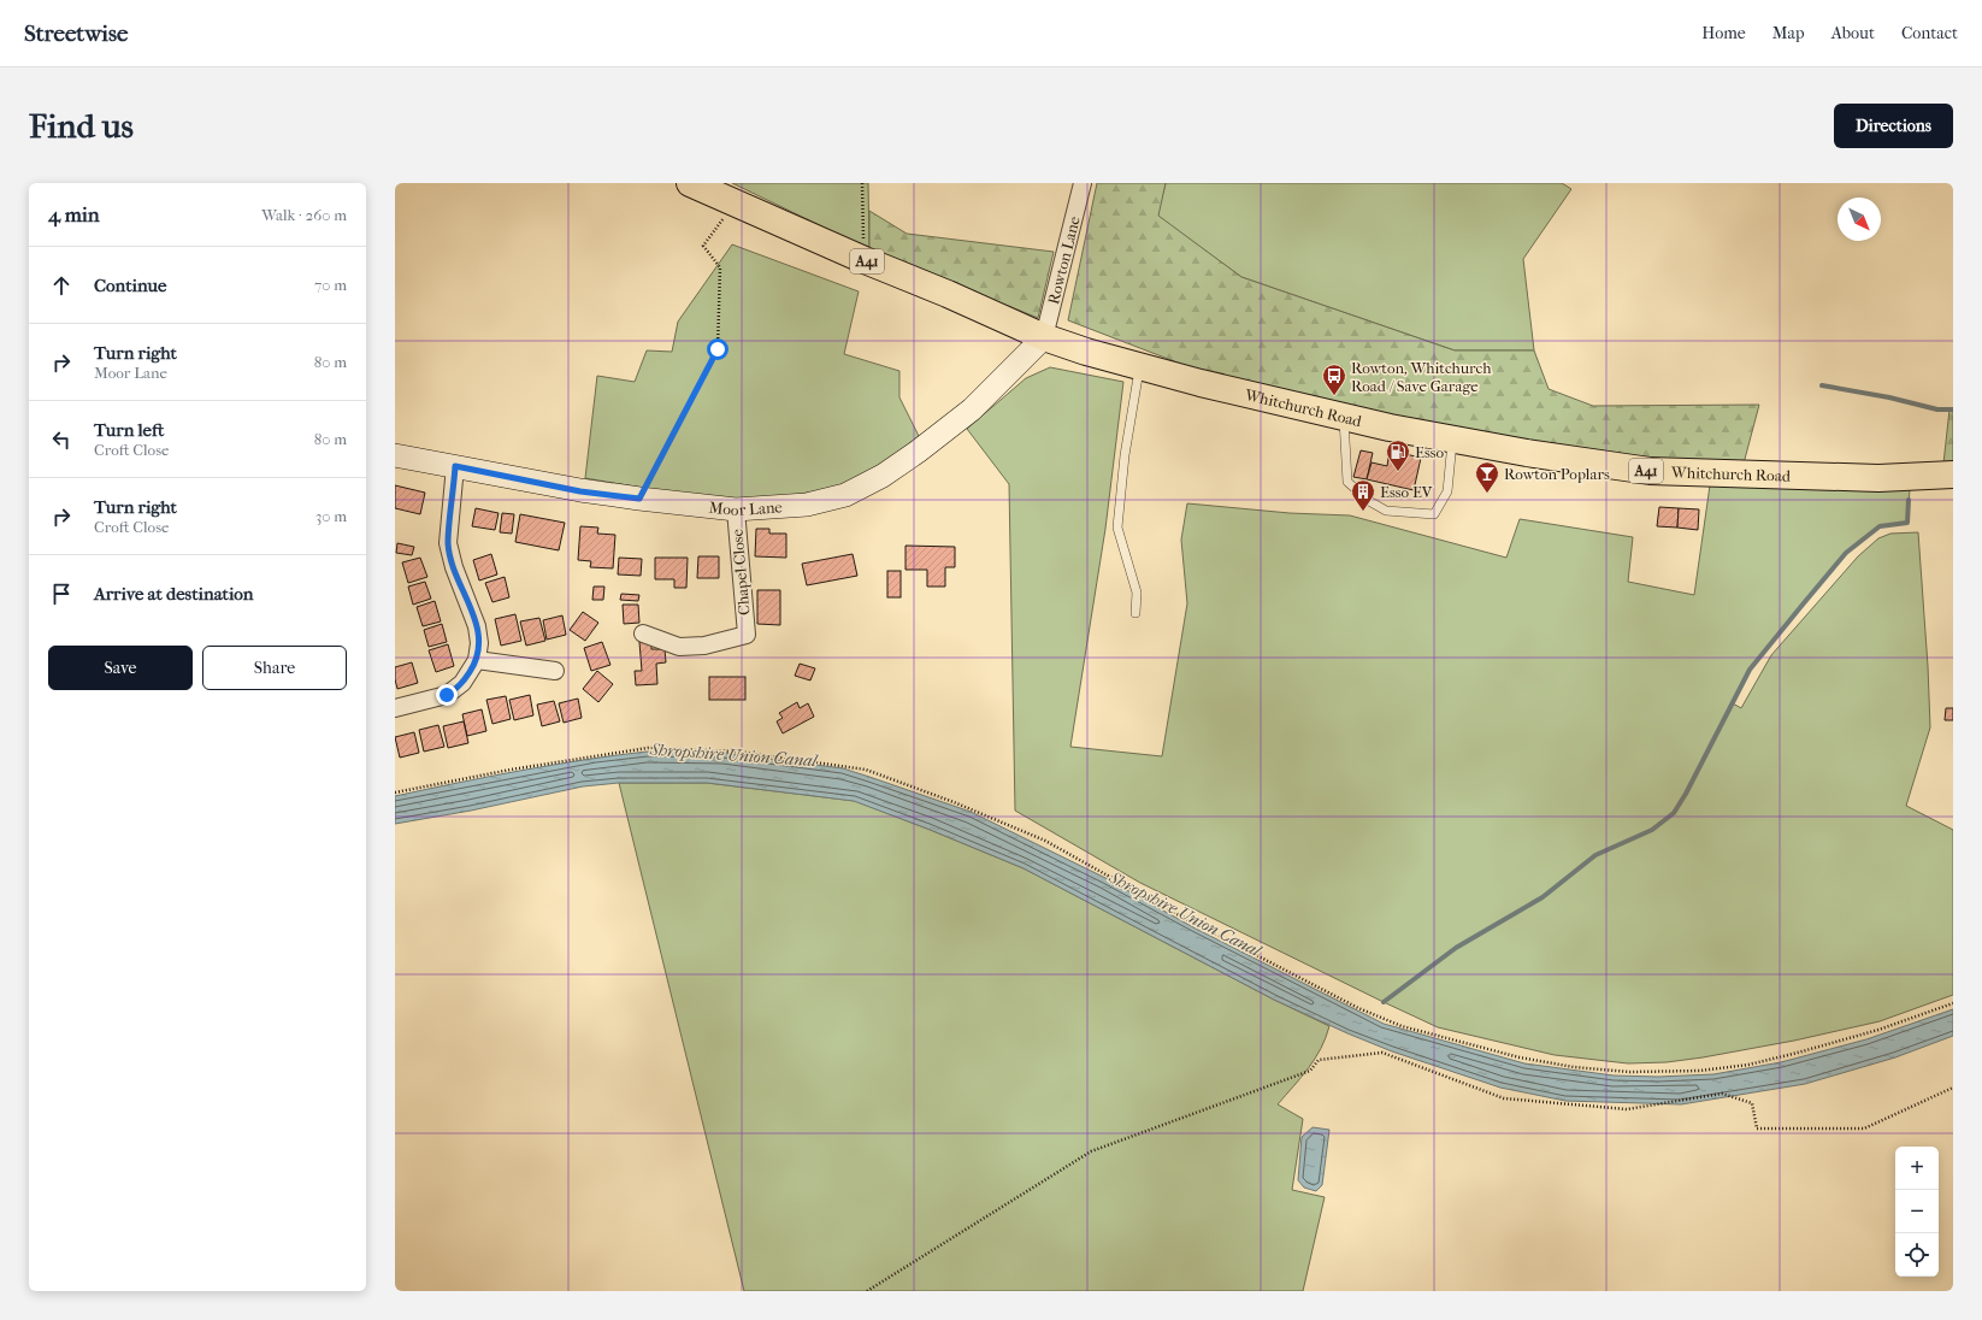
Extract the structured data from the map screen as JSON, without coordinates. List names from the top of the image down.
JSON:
{
  "streets": {
    "highway": ["A41", "Whitchurch Road"],
    "street": ["Rowton Lane", "Moor Lane", "Chapel Close"]
  },
  "crossings": [
    ["Rowton Lane", "Whitchurch Road"],
    ["Rowton Lane", "Moor Lane"],
    ["Whitchurch Road", "Moor Lane"],
    ["Moor Lane", "Chapel Close"]
  ],
  "water": ["Shropshire Union Canal"],
  "places": {
    "bus stop": ["Rowton, Whitchurch Road / Save Garage"],
    "fuel station": ["Esso"],
    "bar": ["Rowton Poplars"],
    "building": ["Esso EV"]
  },
  "north": "bottom right",
  "page": {
    "header": "Streetwise",
    "nav": [
      "Home",
      "Map",
      "About",
      "Contact"
    ],
    "buttons": [
      "Directions",
      ["Save", "Share"]
    ],
    "title": "Find us",
    "heading": ["4 min", "Walk · 260 m"],
    "list": [
      ["Continue", "70 m"],
      ["Turn right", "Moor Lane", "80 m"],
      ["Turn left", "Croft Close", "80 m"],
      ["Turn right", "Croft Close", "30 m"],
      "Arrive at destination"
    ],
    "map_buttons": ["+", "−"]
  }
}
